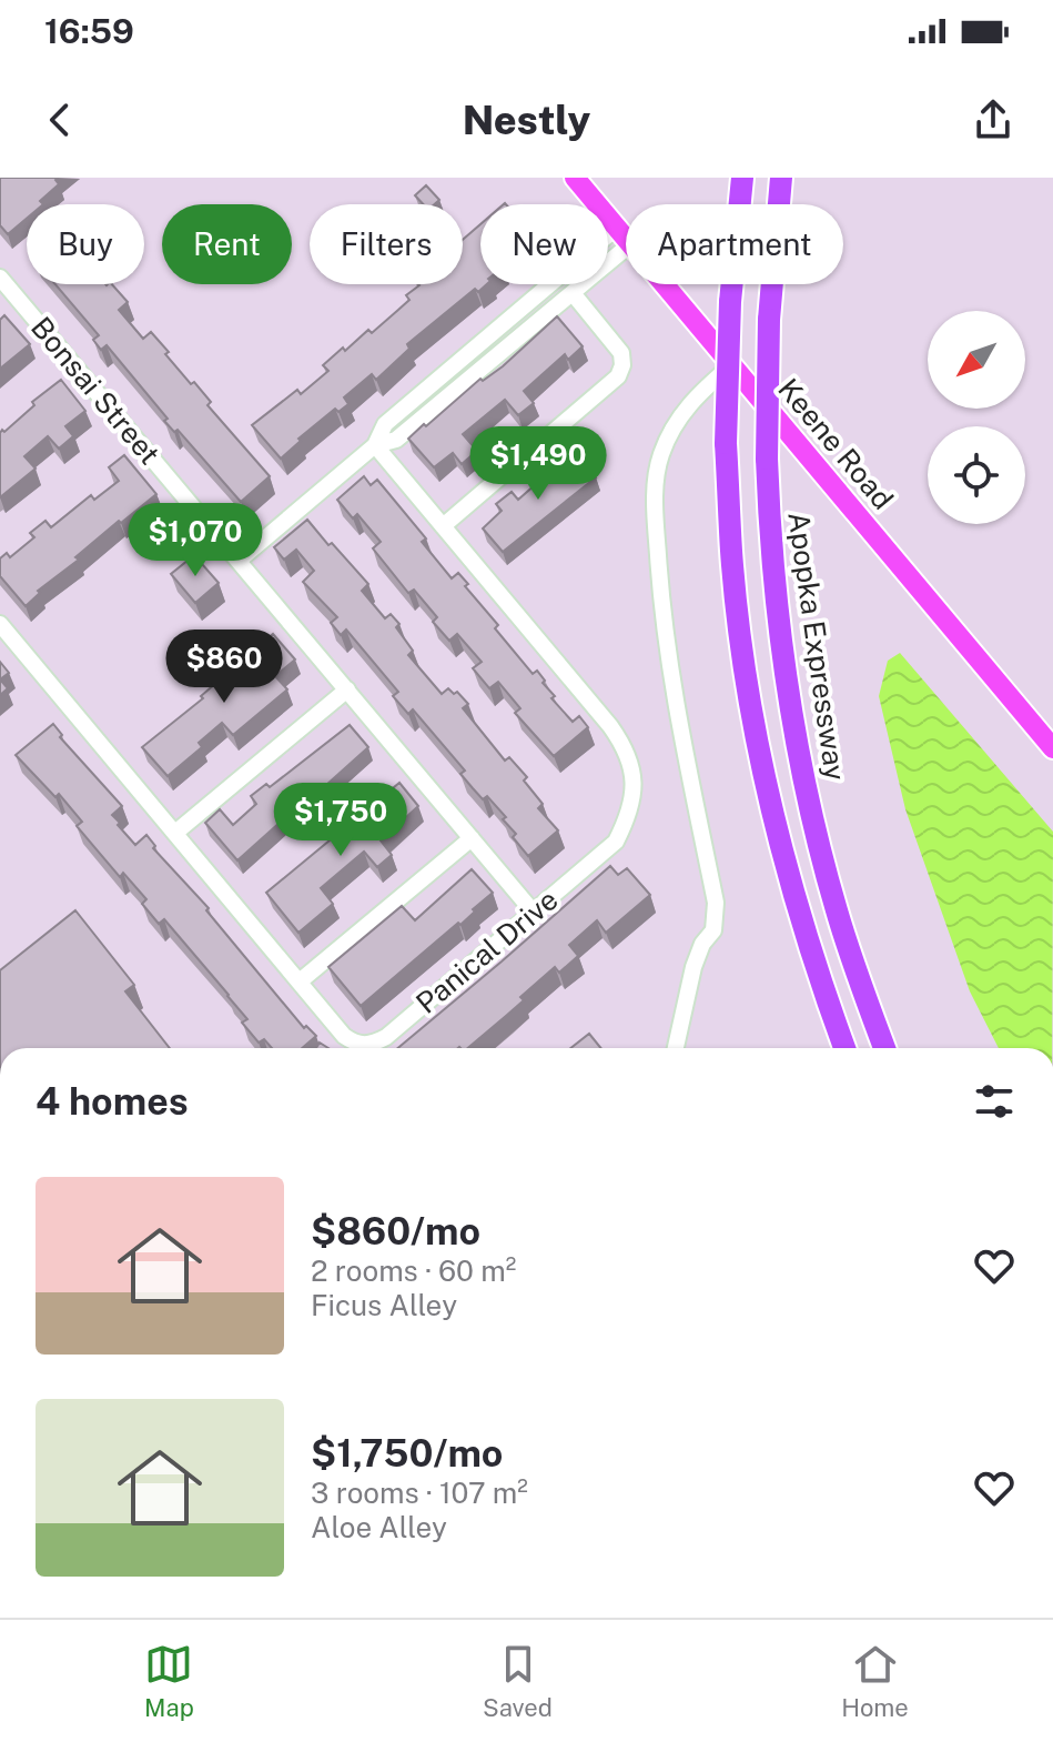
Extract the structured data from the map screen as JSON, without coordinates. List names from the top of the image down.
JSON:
{
  "streets": {
    "highway": ["Apopka Expressway"],
    "main road": ["Keene Road"],
    "street": ["Bonsai Street", "Panical Drive"]
  },
  "crossings": [
    ["Bonsai Street", "Panical Drive"]
  ],
  "north": "bottom left",
  "page": {
    "status": "16:59",
    "header": "Nestly",
    "chip": [
      "Buy",
      "Rent",
      "Filters",
      "New",
      "Apartment"
    ],
    "price": [
      "$1,490",
      "$1,070",
      "$860",
      "$1,750"
    ],
    "heading": "4 homes",
    "list": [
      {
        "name": "$860/mo",
        "note": "2 rooms · 60 m² · Ficus Alley"
      },
      {
        "name": "$1,750/mo",
        "note": "3 rooms · 107 m² · Aloe Alley"
      }
    ],
    "tabs": ["Map", "Saved", "Home"]
  }
}
